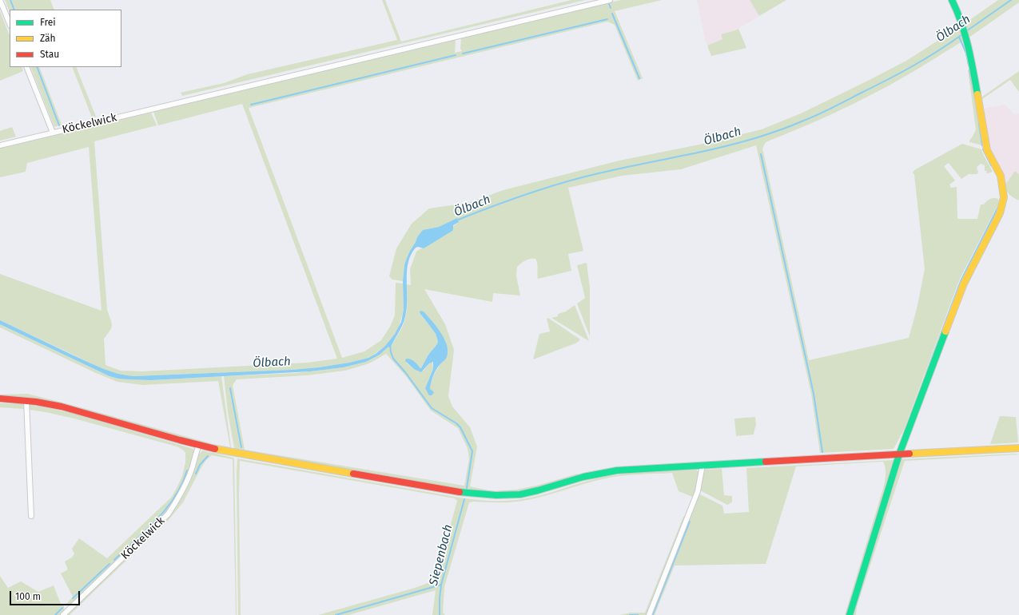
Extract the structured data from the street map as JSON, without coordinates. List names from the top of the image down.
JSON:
{
  "streets": {
    "street": ["Köckelwick"]
  },
  "water": ["Ölbach", "Siepenbach"],
  "legend": ["Frei", "Zäh", "Stau"],
  "scale_bar": "100 m"
}
